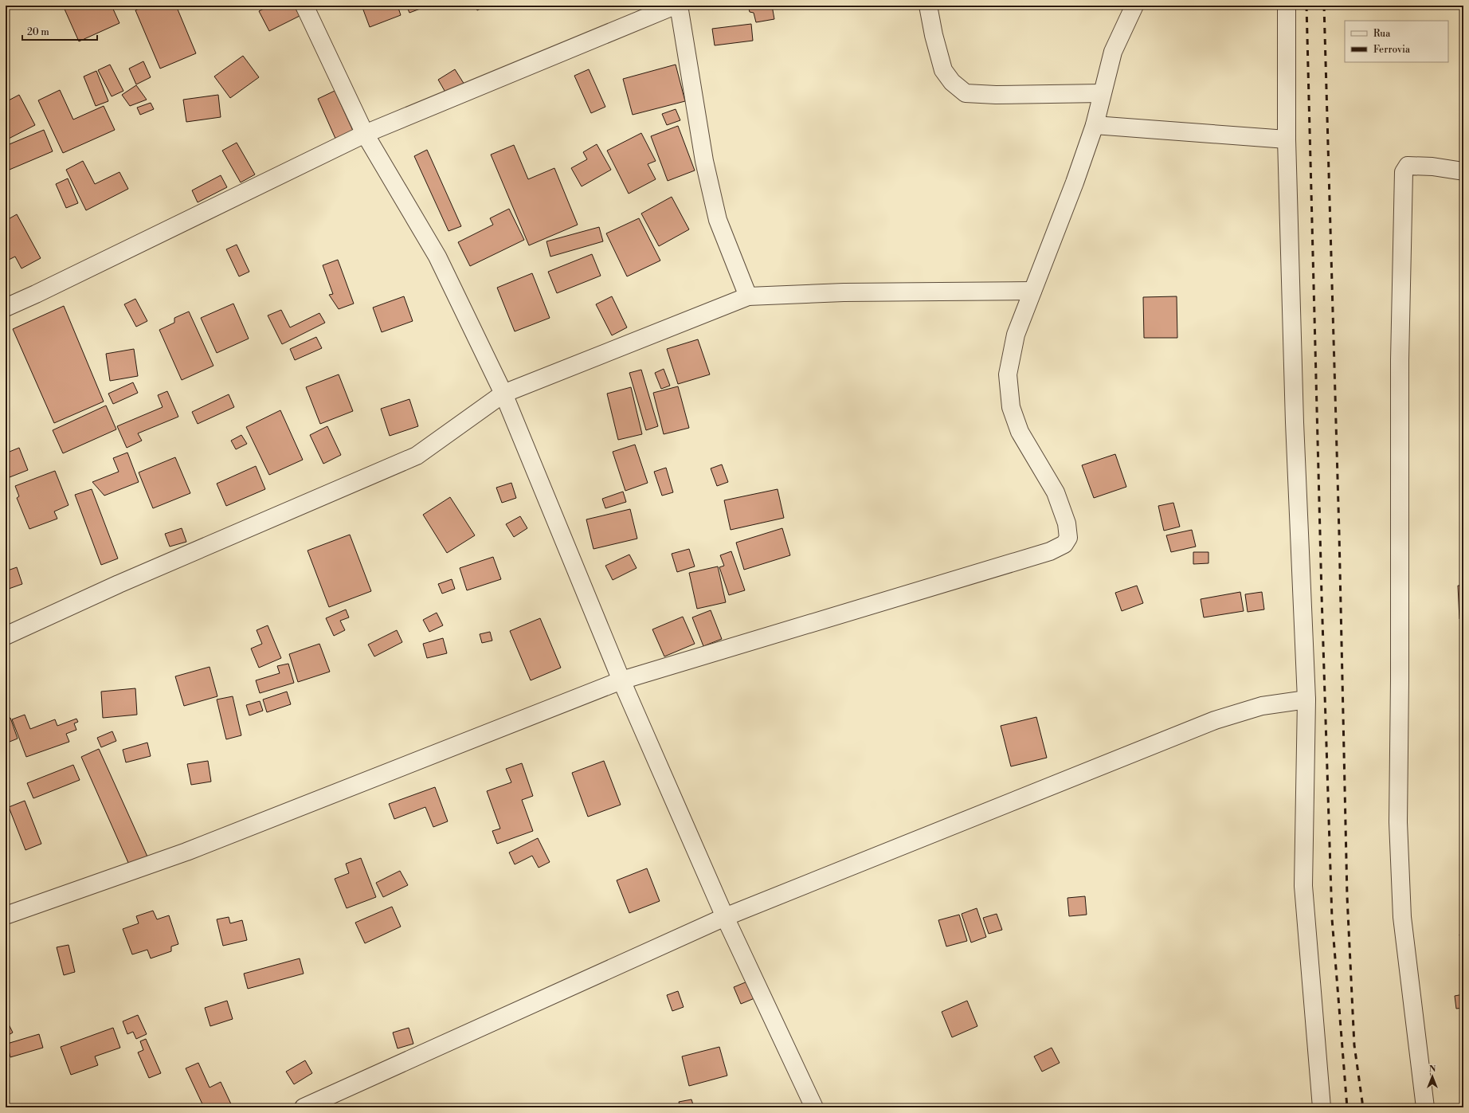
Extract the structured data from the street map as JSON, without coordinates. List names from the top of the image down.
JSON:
{
  "legend": ["Rua", "Ferrovia"],
  "scale_bar": "20 m",
  "north": "top"
}
